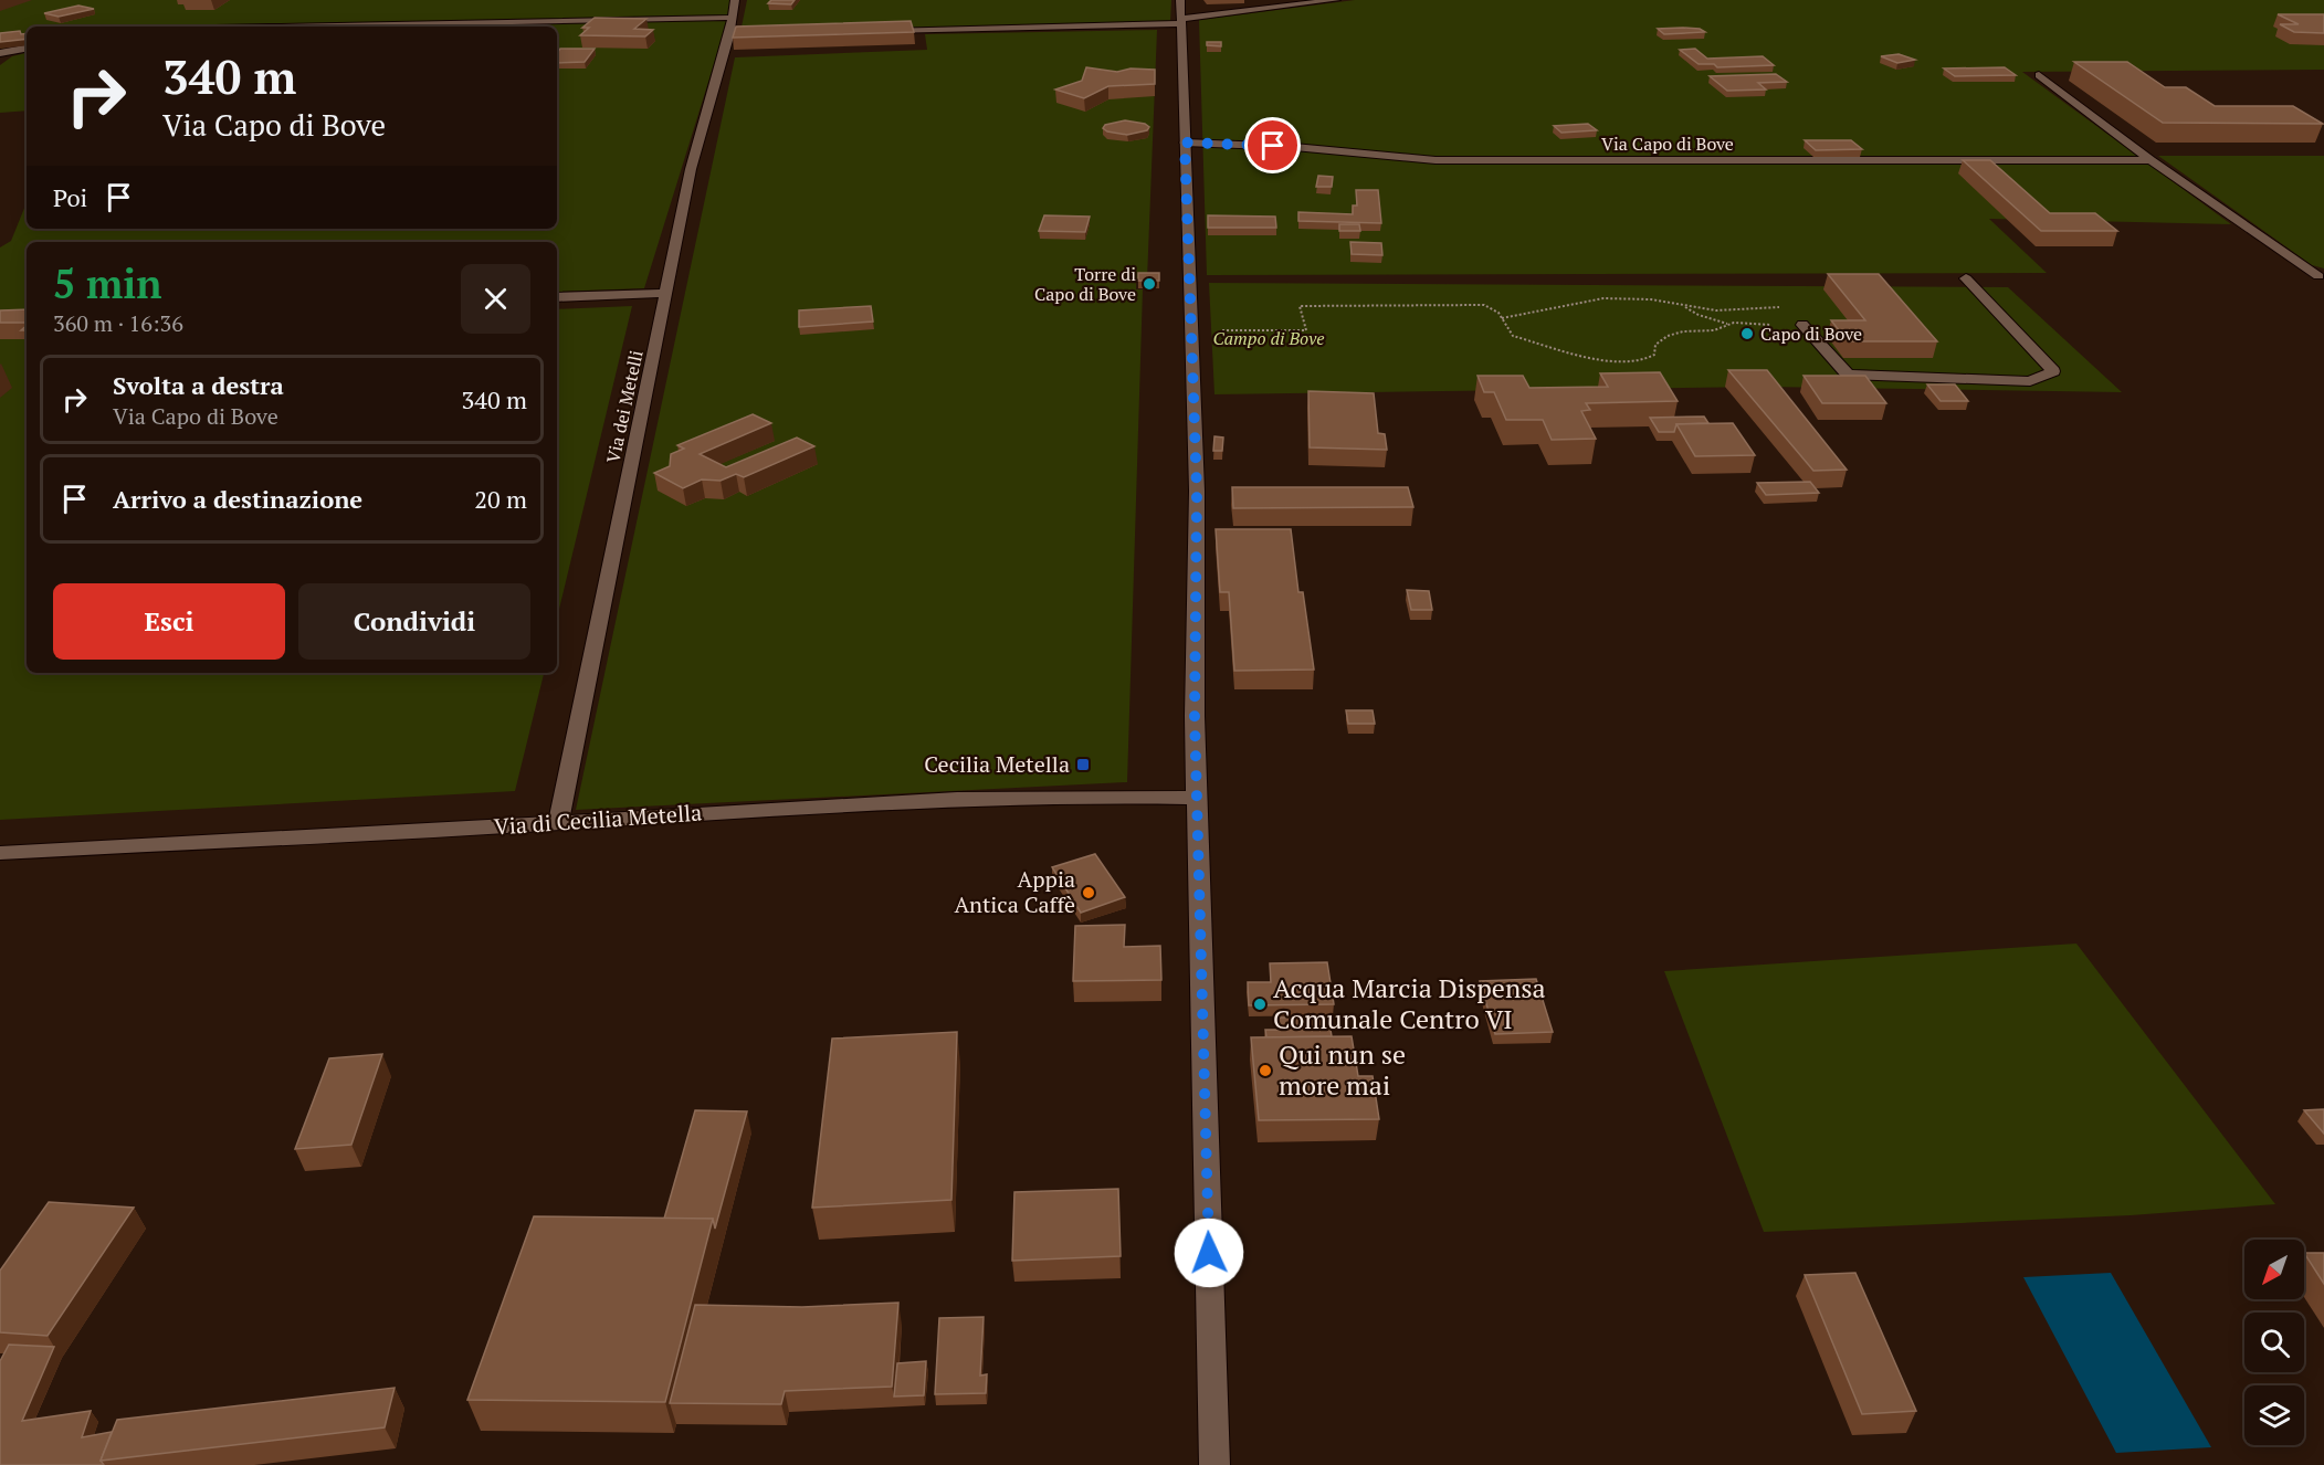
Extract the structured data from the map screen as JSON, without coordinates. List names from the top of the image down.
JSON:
{
  "streets": {
    "street": ["Via Capo di Bove", "Via dei Metelli", "Via di Cecilia Metella"]
  },
  "crossings": [
    ["Via dei Metelli", "Via di Cecilia Metella"]
  ],
  "parks": ["Campo di Bove"],
  "places": {
    "other": [
      "Torre di Capo di Bove",
      "Capo di Bove",
      "Appia Antica Caffè",
      "Acqua Marcia Dispensa Comunale Centro VI",
      "Qui nun se more mai"
    ],
    "transit": ["Cecilia Metella"]
  },
  "north": "bottom left",
  "page": {
    "turn": ["340 m", "Via Capo di Bove"],
    "then": "Poi",
    "heading": ["5 min", "360 m · 16:36"],
    "list": [
      {
        "name": "Svolta a destra",
        "note": "Via Capo di Bove",
        "value": "340 m"
      },
      {
        "name": "Arrivo a destinazione",
        "value": "20 m"
      }
    ],
    "buttons": ["Esci", "Condividi"]
  }
}
